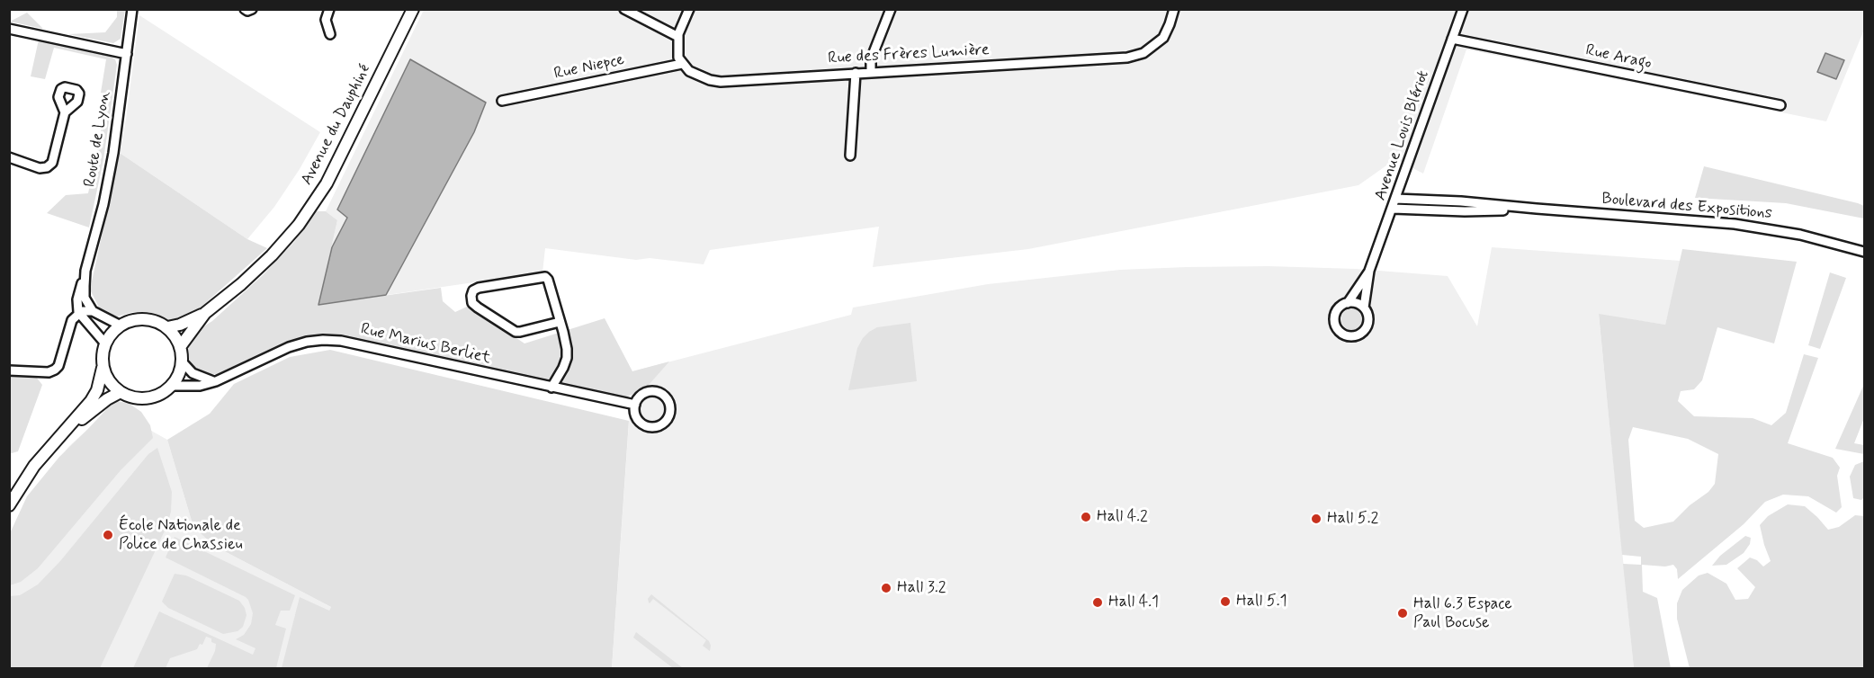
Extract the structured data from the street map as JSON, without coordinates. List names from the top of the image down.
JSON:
{
  "streets": {
    "main road": ["Avenue du Dauphiné"],
    "street": [
      "Rue des Frères Lumière",
      "Rue Arago",
      "Rue Niepce",
      "Avenue Louis Blériot",
      "Route de Lyon",
      "Boulevard des Expositions",
      "Rue Marius Berliet"
    ]
  },
  "crossings": [
    ["Rue des Frères Lumière", "Rue Niepce"],
    ["Rue Arago", "Avenue Louis Blériot"],
    ["Avenue du Dauphiné", "Rue Marius Berliet"],
    ["Avenue Louis Blériot", "Boulevard des Expositions"]
  ],
  "places": [
    "Hall 4.2",
    "Hall 5.2",
    "École Nationale de Police de Chassieu",
    "Hall 3.2",
    "Hall 5.1",
    "Hall 4.1",
    "Hall 6.3 Espace Paul Bocuse"
  ]
}
